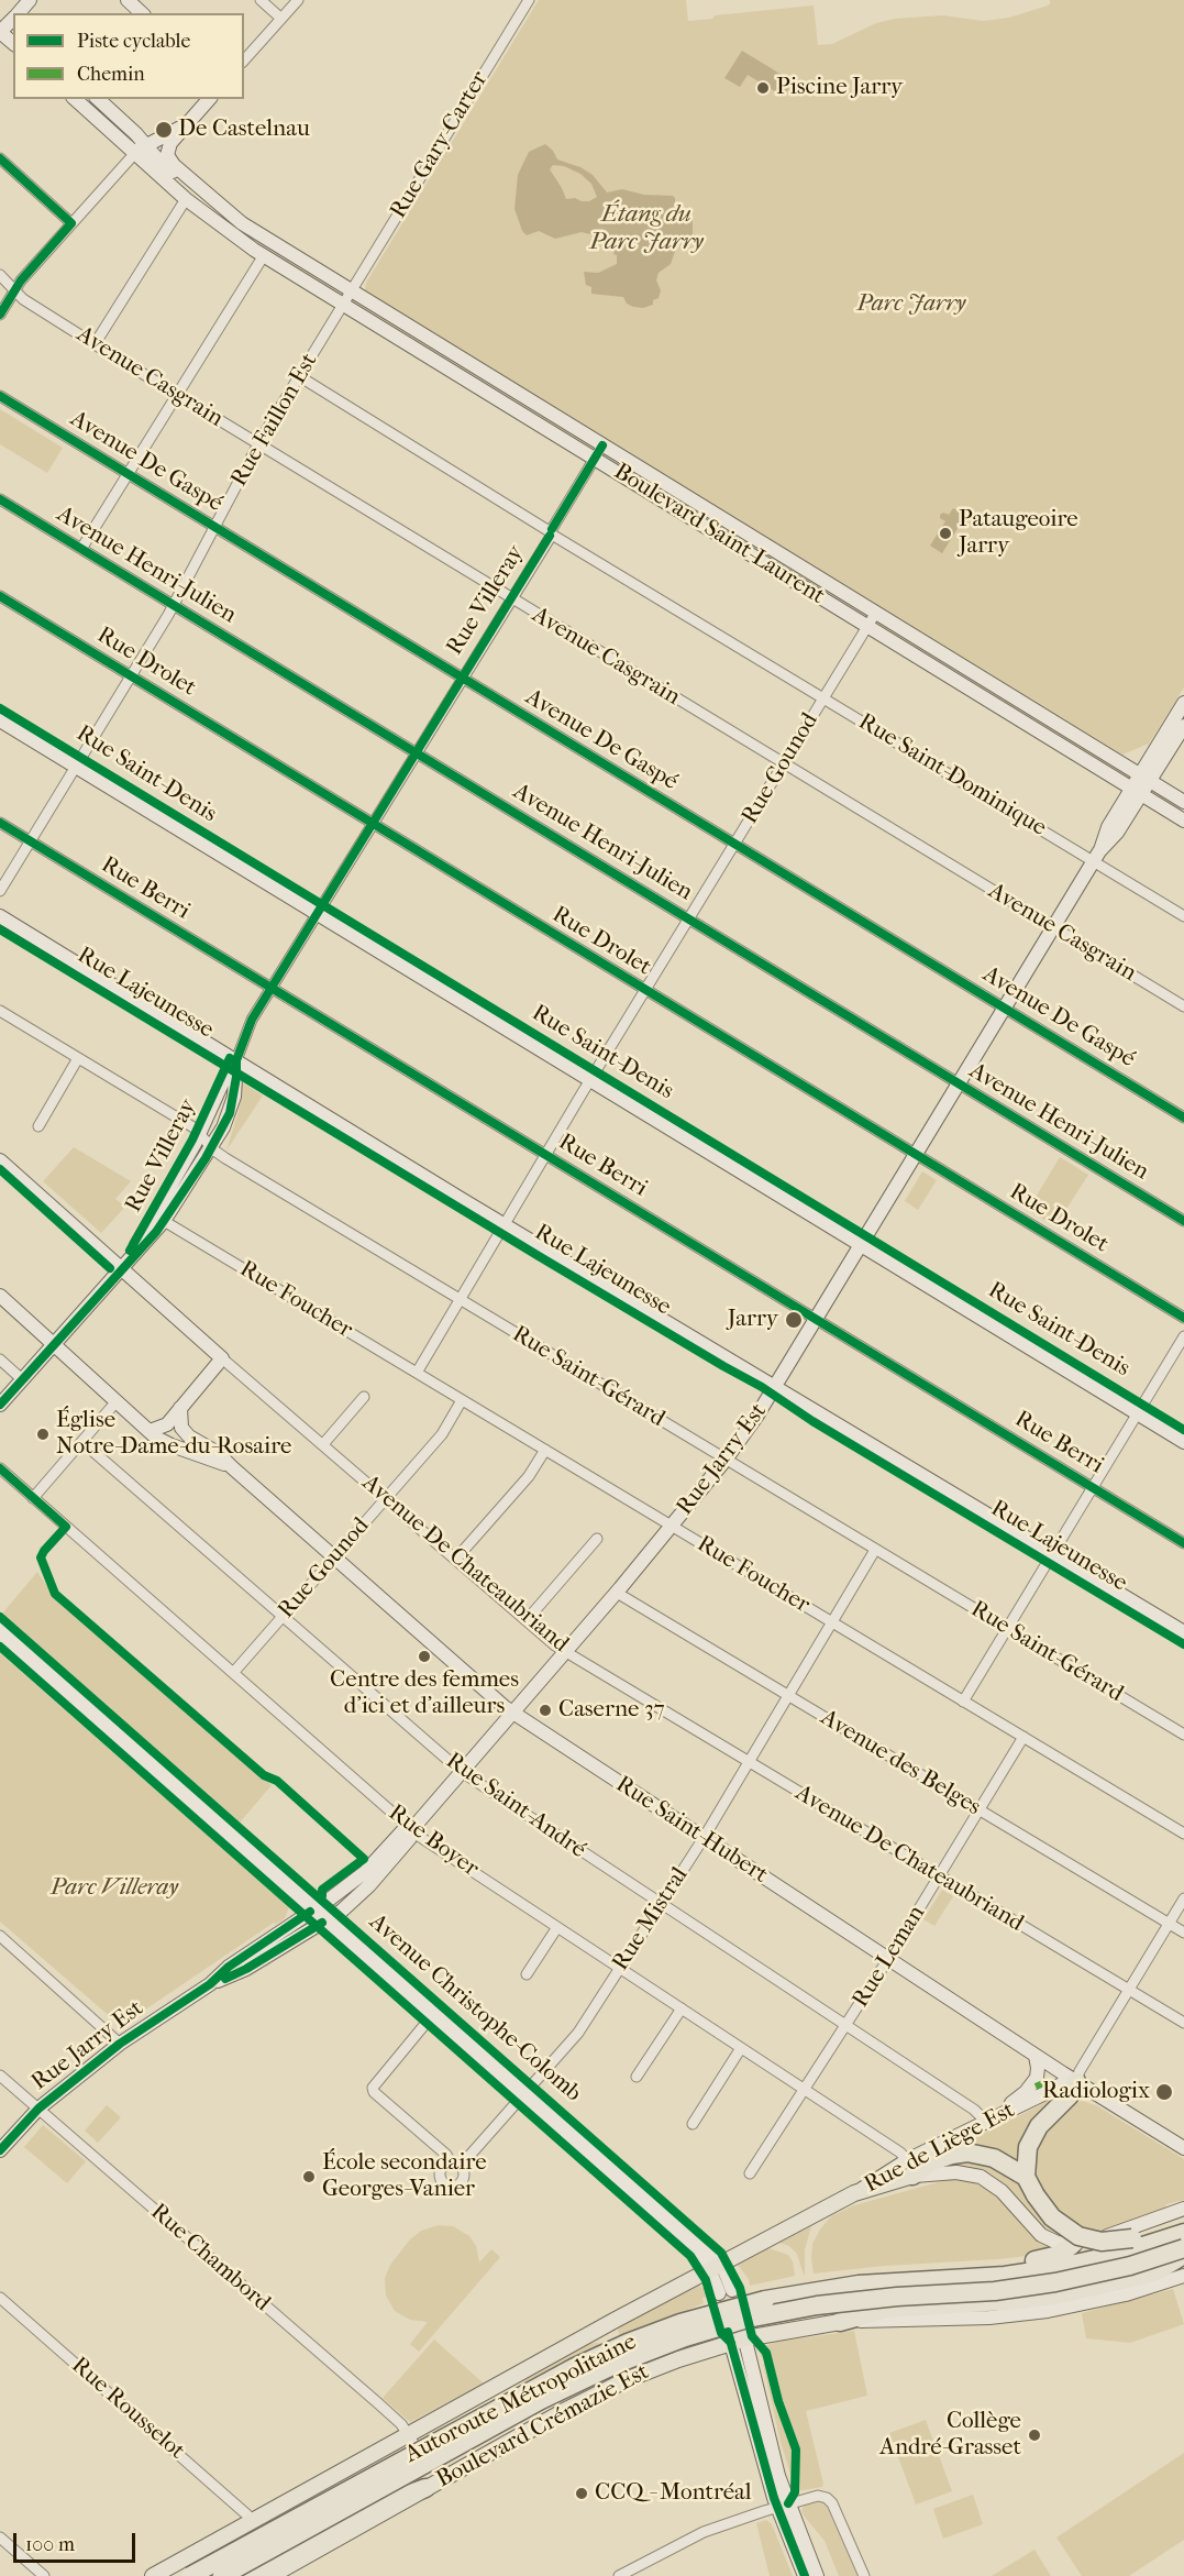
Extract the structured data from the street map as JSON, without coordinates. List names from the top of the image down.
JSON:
{
  "streets": {
    "highway": ["Autoroute Métropolitaine"],
    "main road": [
      "Boulevard Saint-Laurent",
      "Rue Villeray",
      "Rue Saint-Denis",
      "Rue Lajeunesse",
      "Rue Jarry Est",
      "Avenue De Chateaubriand",
      "Rue Saint-Hubert",
      "Avenue Christophe-Colomb",
      "Rue de Liège Est",
      "Boulevard Crémazie Est"
    ],
    "street": [
      "Rue Gary-Carter",
      "Avenue Casgrain",
      "Rue Faillon Est",
      "Avenue De Gaspé",
      "Avenue Henri-Julien",
      "Rue Drolet",
      "Rue Gounod",
      "Rue Saint-Dominique",
      "Rue Berri",
      "Rue Foucher",
      "Rue Saint-Gérard",
      "Avenue des Belges",
      "Rue Saint-André",
      "Rue Boyer",
      "Rue Mistral",
      "Rue Leman",
      "Rue Chambord",
      "Rue Rousselot"
    ]
  },
  "crossings": [
    ["Rue Gary-Carter", "Rue Faillon Est"],
    ["Rue Gary-Carter", "Boulevard Saint-Laurent"],
    ["Avenue Casgrain", "Rue Faillon Est"],
    ["Avenue Casgrain", "Rue Villeray"],
    ["Avenue Casgrain", "Rue Gounod"],
    ["Avenue Casgrain", "Rue Jarry Est"],
    ["Rue Faillon Est", "Avenue De Gaspé"],
    ["Rue Faillon Est", "Boulevard Saint-Laurent"],
    ["Rue Faillon Est", "Avenue Henri-Julien"],
    ["Rue Faillon Est", "Rue Drolet"],
    ["Rue Faillon Est", "Rue Saint-Denis"],
    ["Rue Faillon Est", "Rue Saint-Dominique"],
    ["Rue Faillon Est", "Rue Berri"],
    ["Avenue De Gaspé", "Rue Villeray"],
    ["Avenue De Gaspé", "Rue Gounod"],
    ["Avenue De Gaspé", "Rue Jarry Est"],
    ["Boulevard Saint-Laurent", "Rue Villeray"],
    ["Boulevard Saint-Laurent", "Rue Gounod"],
    ["Boulevard Saint-Laurent", "Rue Jarry Est"],
    ["Avenue Henri-Julien", "Rue Villeray"],
    ["Avenue Henri-Julien", "Rue Gounod"],
    ["Avenue Henri-Julien", "Rue Jarry Est"],
    ["Rue Villeray", "Rue Drolet"],
    ["Rue Villeray", "Rue Saint-Denis"],
    ["Rue Villeray", "Rue Saint-Dominique"],
    ["Rue Villeray", "Rue Berri"],
    ["Rue Villeray", "Rue Lajeunesse"],
    ["Rue Villeray", "Rue Foucher"],
    ["Rue Villeray", "Rue Saint-Gérard"],
    ["Rue Villeray", "Avenue De Chateaubriand"],
    ["Rue Villeray", "Rue Saint-Hubert"],
    ["Rue Drolet", "Rue Gounod"],
    ["Rue Drolet", "Rue Jarry Est"],
    ["Rue Gounod", "Rue Saint-Denis"],
    ["Rue Gounod", "Rue Saint-Dominique"],
    ["Rue Gounod", "Rue Berri"],
    ["Rue Gounod", "Rue Lajeunesse"],
    ["Rue Gounod", "Rue Foucher"],
    ["Rue Gounod", "Rue Saint-Gérard"],
    ["Rue Gounod", "Avenue De Chateaubriand"],
    ["Rue Gounod", "Rue Saint-André"],
    ["Rue Gounod", "Rue Saint-Hubert"],
    ["Rue Gounod", "Rue Boyer"],
    ["Rue Saint-Denis", "Rue Jarry Est"],
    ["Rue Saint-Dominique", "Rue Jarry Est"],
    ["Rue Berri", "Rue Jarry Est"],
    ["Rue Lajeunesse", "Rue Jarry Est"],
    ["Rue Foucher", "Rue Jarry Est"],
    ["Rue Foucher", "Rue Mistral"],
    ["Rue Foucher", "Rue Leman"],
    ["Rue Saint-Gérard", "Rue Jarry Est"],
    ["Rue Saint-Gérard", "Rue Mistral"],
    ["Rue Jarry Est", "Avenue De Chateaubriand"],
    ["Rue Jarry Est", "Avenue des Belges"],
    ["Rue Jarry Est", "Rue Saint-André"],
    ["Rue Jarry Est", "Rue Saint-Hubert"],
    ["Rue Jarry Est", "Rue Boyer"],
    ["Rue Jarry Est", "Avenue Christophe-Colomb"],
    ["Rue Jarry Est", "Rue Chambord"],
    ["Avenue De Chateaubriand", "Rue Mistral"],
    ["Avenue De Chateaubriand", "Rue Leman"],
    ["Avenue De Chateaubriand", "Rue de Liège Est"],
    ["Avenue des Belges", "Rue Mistral"],
    ["Avenue des Belges", "Rue Leman"],
    ["Avenue des Belges", "Rue de Liège Est"],
    ["Rue Saint-André", "Rue Mistral"],
    ["Rue Saint-André", "Rue Leman"],
    ["Rue Saint-André", "Rue de Liège Est"],
    ["Rue Saint-Hubert", "Rue Mistral"],
    ["Rue Saint-Hubert", "Rue Leman"],
    ["Rue Saint-Hubert", "Rue de Liège Est"],
    ["Rue Boyer", "Rue Mistral"],
    ["Rue Boyer", "Rue Leman"],
    ["Rue Boyer", "Rue de Liège Est"],
    ["Rue Mistral", "Avenue Christophe-Colomb"],
    ["Avenue Christophe-Colomb", "Rue de Liège Est"]
  ],
  "water": ["Étang du Parc Jarry"],
  "parks": ["Parc Jarry", "Parc Villeray"],
  "places": [
    "Piscine Jarry",
    "De Castelnau",
    "Pataugeoire Jarry",
    "Jarry",
    "Église Notre-Dame-du-Rosaire",
    "Centre des femmes d'ici et d'ailleurs",
    "Caserne 37",
    "Radiologix",
    "École secondaire Georges-Vanier",
    "Collège André-Grasset",
    "CCQ - Montréal"
  ],
  "legend": ["Piste cyclable", "Chemin"],
  "scale_bar": "100 m"
}
